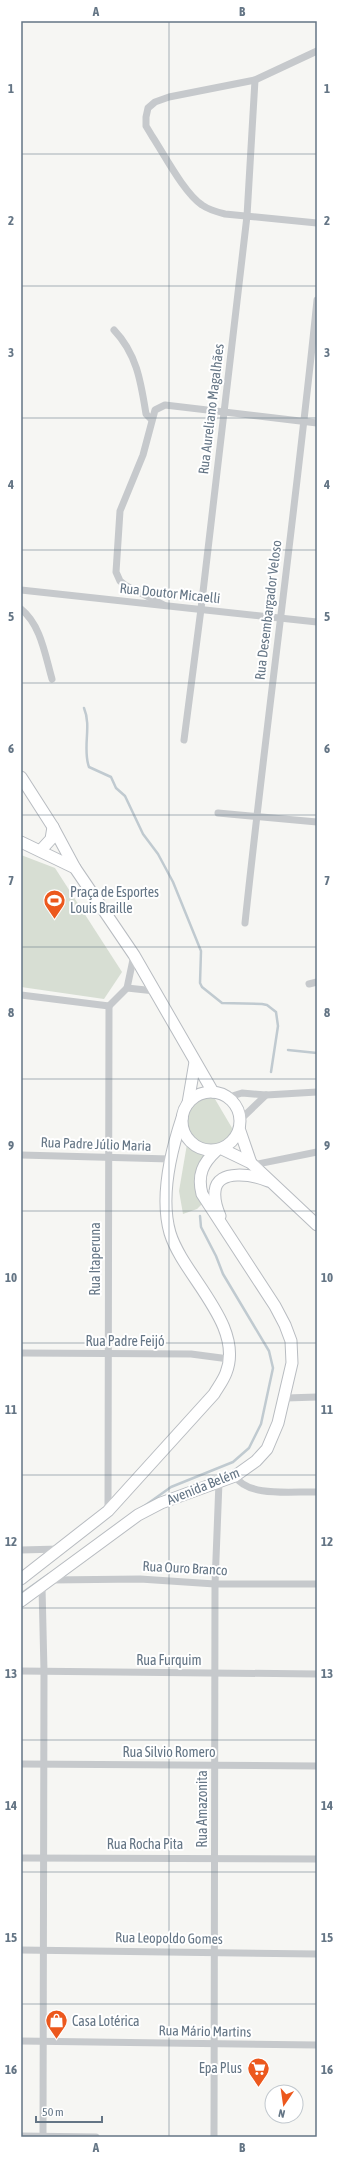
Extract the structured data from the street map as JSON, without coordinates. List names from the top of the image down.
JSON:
{
  "streets": {
    "street": [
      "Rua Aureliano Magalhães",
      "Rua Doutor Micaelli",
      "Rua Desembargador Veloso",
      "Rua Padre Júlio Maria",
      "Rua Itaperuna",
      "Rua Padre Feijó",
      "Avenida Belém",
      "Rua Ouro Branco",
      "Rua Furquim",
      "Rua Silvio Romero",
      "Rua Amazonita",
      "Rua Rocha Pita",
      "Rua Leopoldo Gomes",
      "Rua Mário Martins"
    ]
  },
  "crossings": [
    ["Rua Aureliano Magalhães", "Rua Doutor Micaelli"],
    ["Rua Doutor Micaelli", "Rua Desembargador Veloso"],
    ["Rua Padre Júlio Maria", "Rua Itaperuna"],
    ["Rua Itaperuna", "Rua Padre Feijó"],
    ["Avenida Belém", "Rua Ouro Branco"],
    ["Avenida Belém", "Rua Amazonita"],
    ["Rua Ouro Branco", "Rua Amazonita"],
    ["Rua Furquim", "Rua Amazonita"],
    ["Rua Silvio Romero", "Rua Amazonita"],
    ["Rua Amazonita", "Rua Rocha Pita"],
    ["Rua Amazonita", "Rua Leopoldo Gomes"],
    ["Rua Amazonita", "Rua Mário Martins"]
  ],
  "places": {
    "sports": ["Praça de Esportes Louis Braille"],
    "shop": ["Casa Lotérica"],
    "supermarket": ["Epa Plus"]
  },
  "scale_bar": "50 m",
  "north": "bottom",
  "grid": {
    "columns": ["A", "B"],
    "rows": [
      "1",
      "2",
      "3",
      "4",
      "5",
      "6",
      "7",
      "8",
      "9",
      "10",
      "11",
      "12",
      "13",
      "14",
      "15",
      "16"
    ]
  }
}
